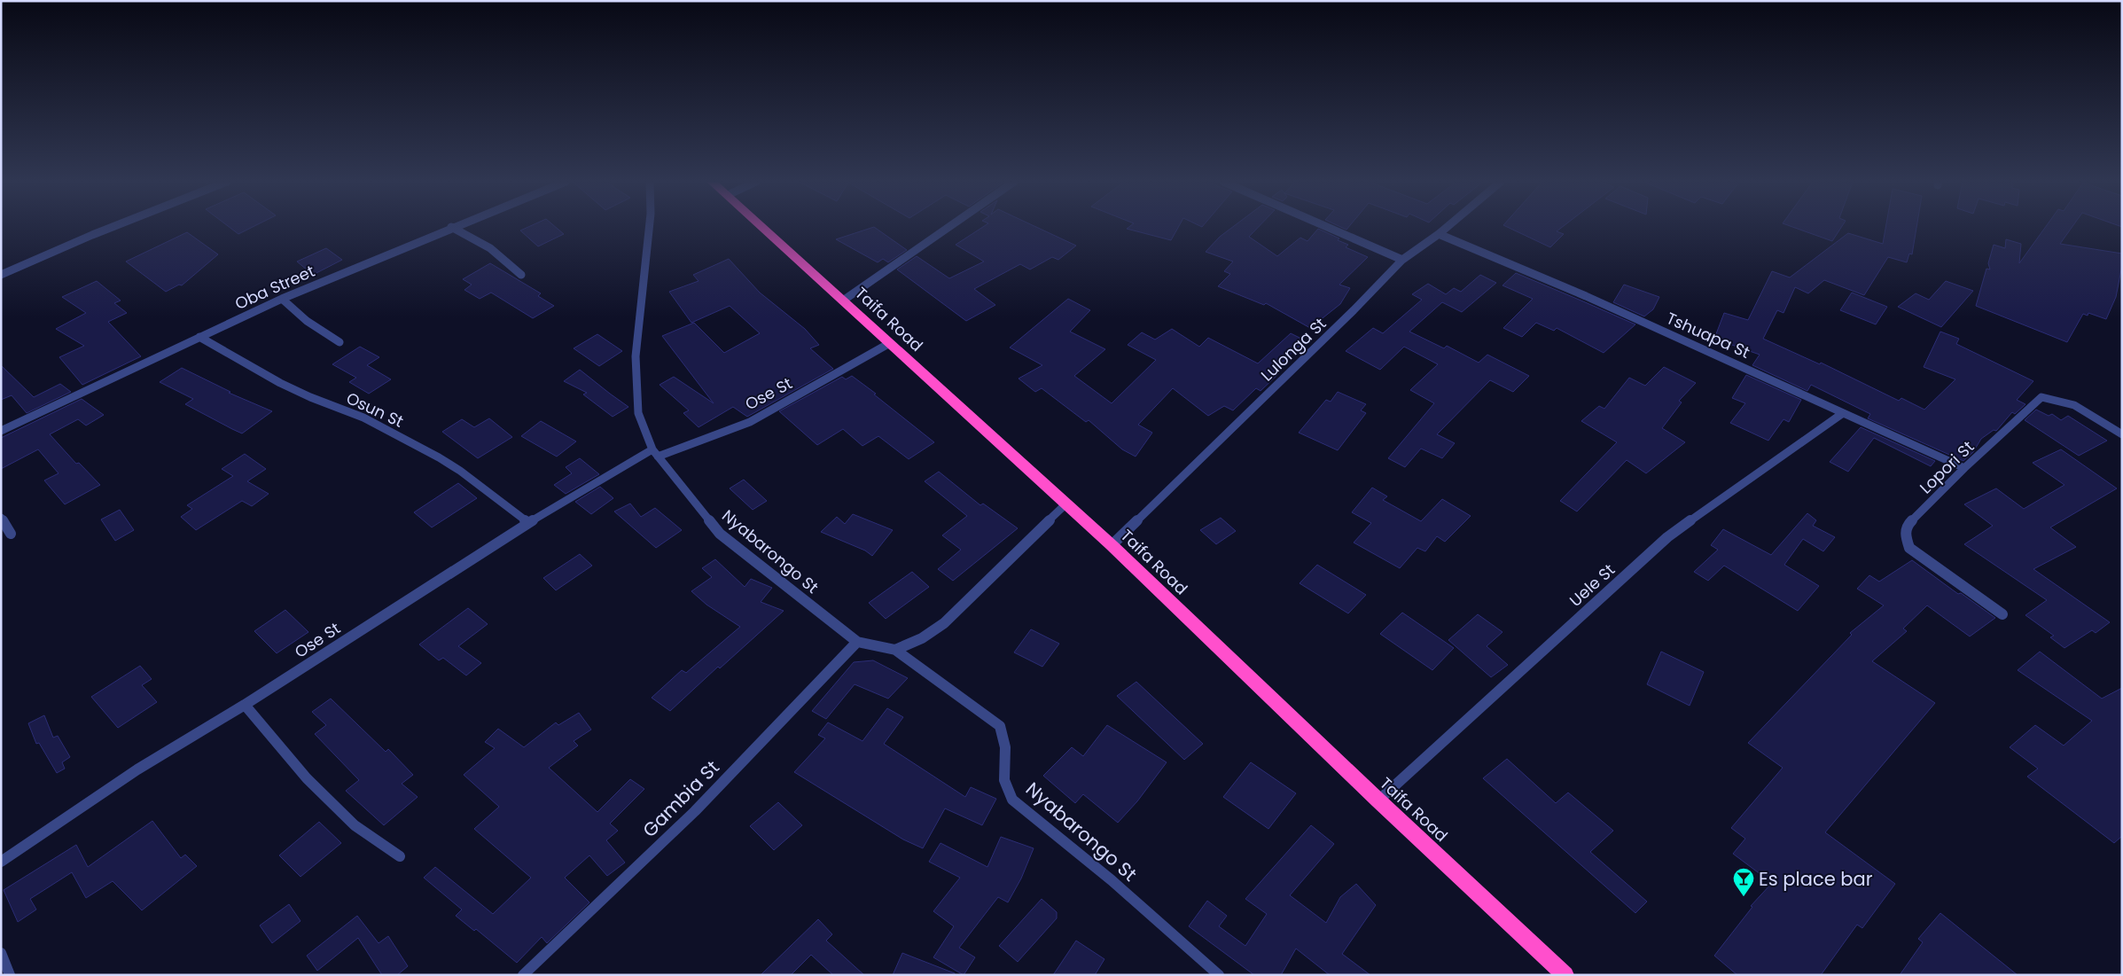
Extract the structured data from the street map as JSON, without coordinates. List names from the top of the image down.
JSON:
{
  "streets": {
    "highway": ["Taifa Road"],
    "street": [
      "Oba Street",
      "Tshuapa St",
      "Lulonga St",
      "Ose St",
      "Osun St",
      "Lopori St",
      "Nyabarongo St",
      "Uele St",
      "Gambia St"
    ]
  },
  "crossings": [
    ["Oba Street", "Osun St"],
    ["Taifa Road", "Lulonga St"],
    ["Taifa Road", "Ose St"],
    ["Taifa Road", "Uele St"],
    ["Tshuapa St", "Lulonga St"],
    ["Tshuapa St", "Lopori St"],
    ["Tshuapa St", "Uele St"],
    ["Ose St", "Osun St"],
    ["Ose St", "Nyabarongo St"],
    ["Nyabarongo St", "Gambia St"]
  ],
  "places": {
    "bar": ["Es place bar"]
  }
}
